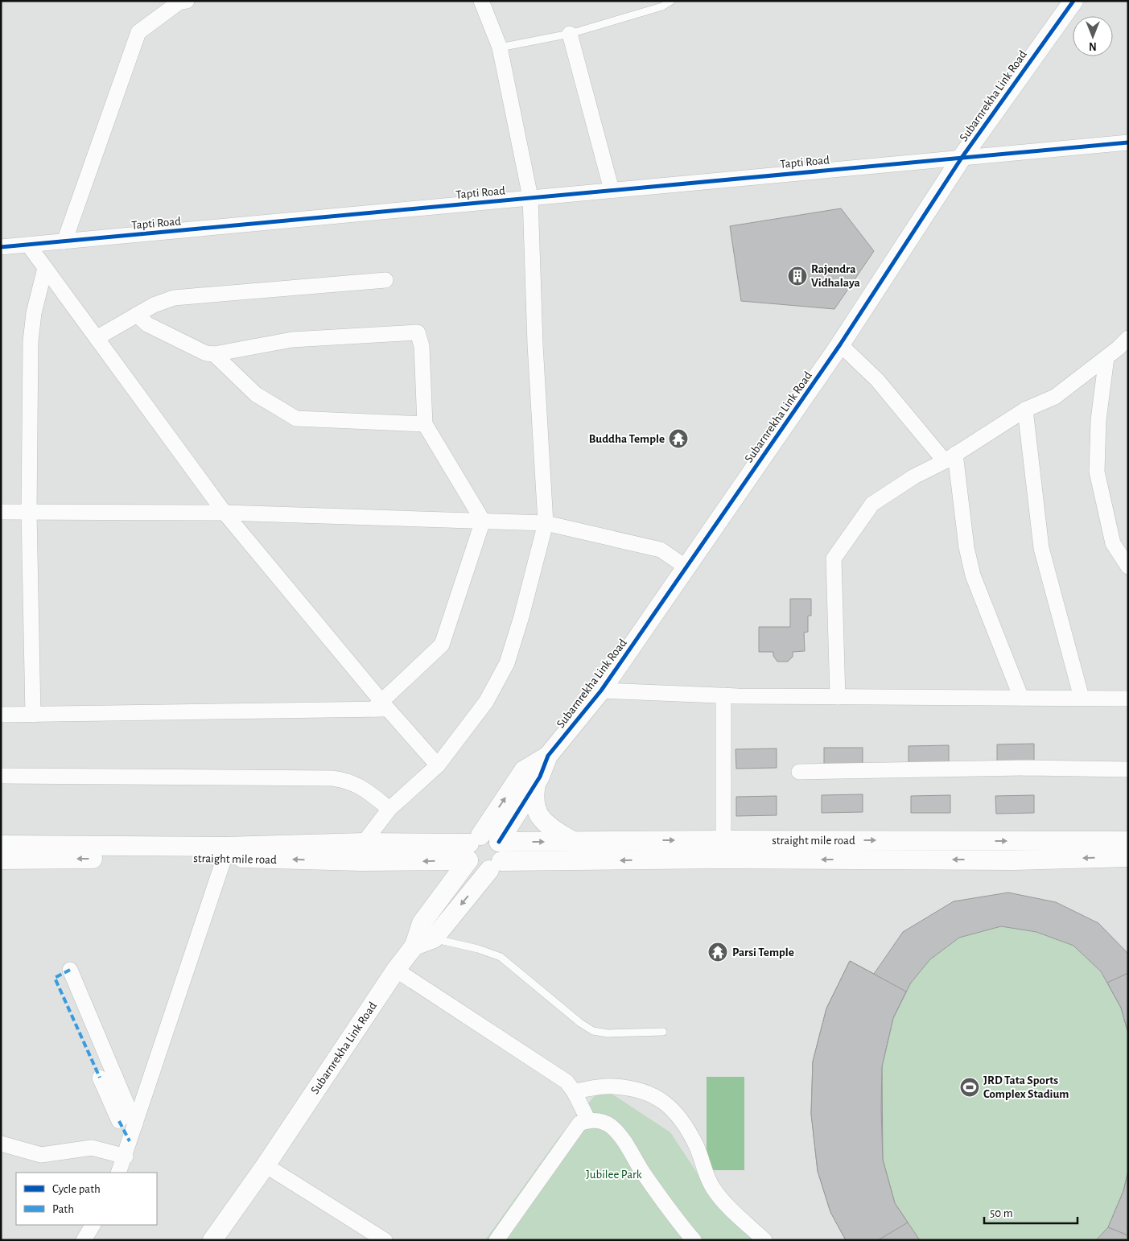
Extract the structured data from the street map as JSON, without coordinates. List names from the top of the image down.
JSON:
{
  "streets": {
    "street": ["Subarnrekha Link Road", "Tapti Road", "straight mile road"]
  },
  "crossings": [
    ["Subarnrekha Link Road", "Tapti Road"],
    ["Subarnrekha Link Road", "straight mile road"]
  ],
  "parks": ["Jubilee Park"],
  "places": {
    "building": ["Rajendra Vidhalaya"],
    "temple": ["Buddha Temple", "Parsi Temple"],
    "sports": ["JRD Tata Sports Complex Stadium"]
  },
  "legend": ["Cycle path", "Path"],
  "scale_bar": "50 m",
  "north": "bottom"
}
